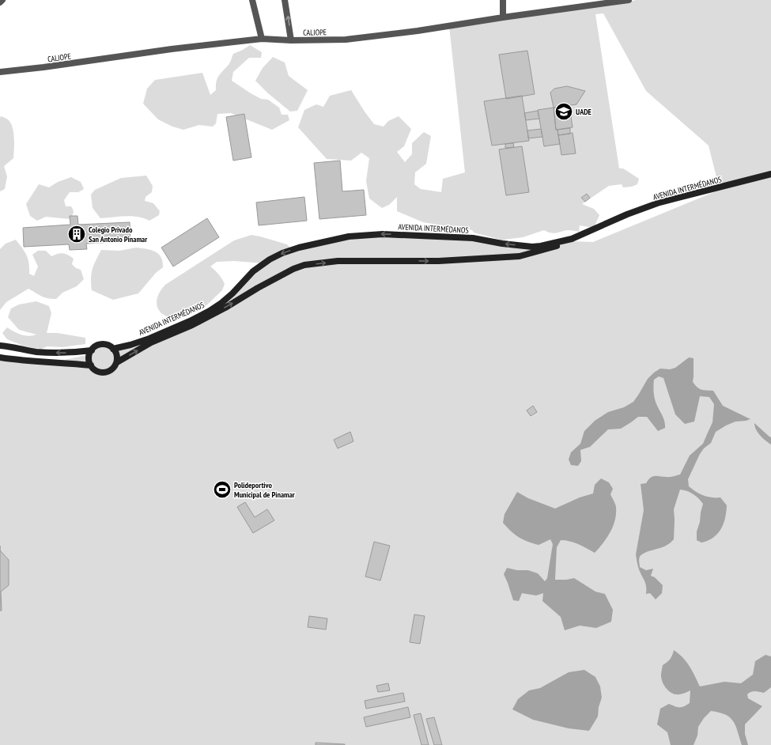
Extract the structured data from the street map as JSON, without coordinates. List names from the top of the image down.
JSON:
{
  "streets": {
    "main road": ["AVENIDA INTERMÉDANOS"],
    "street": ["CALIOPE"]
  },
  "places": {
    "school or university": ["UADE"],
    "building": ["Colegio Privado San Antonio Pinamar"],
    "sports": ["Polideportivo Municipal de Pinamar"]
  }
}
